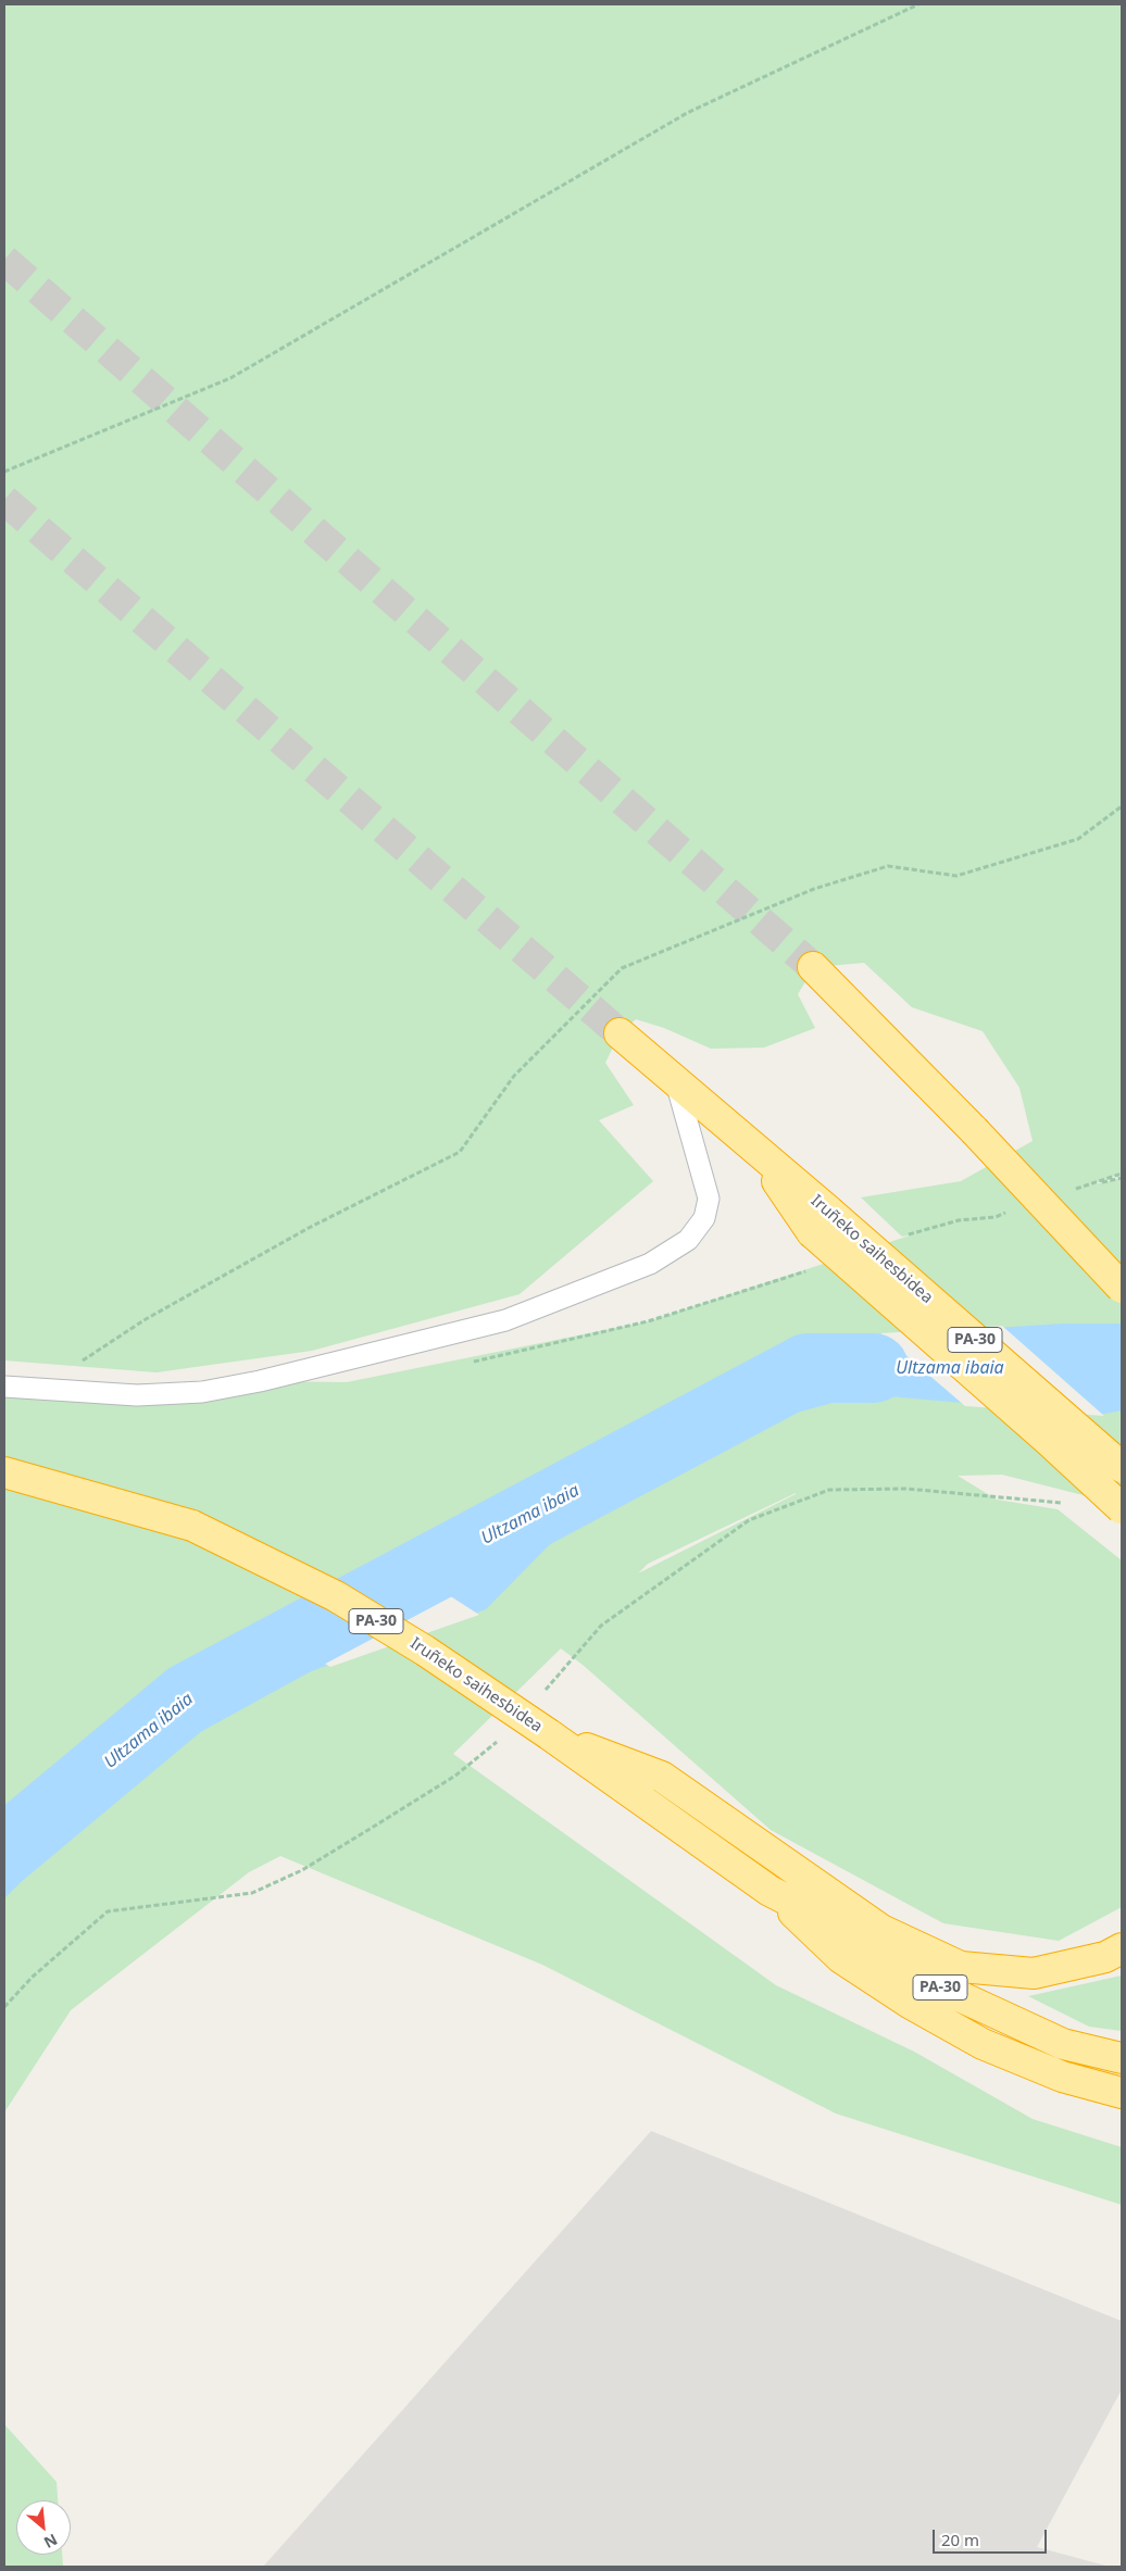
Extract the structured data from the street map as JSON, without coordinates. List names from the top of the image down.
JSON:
{
  "streets": {
    "highway": ["Iruñeko saihesbidea", "PA-30"]
  },
  "water": ["Ultzama ibaia"],
  "scale_bar": "20 m",
  "north": "bottom right"
}
